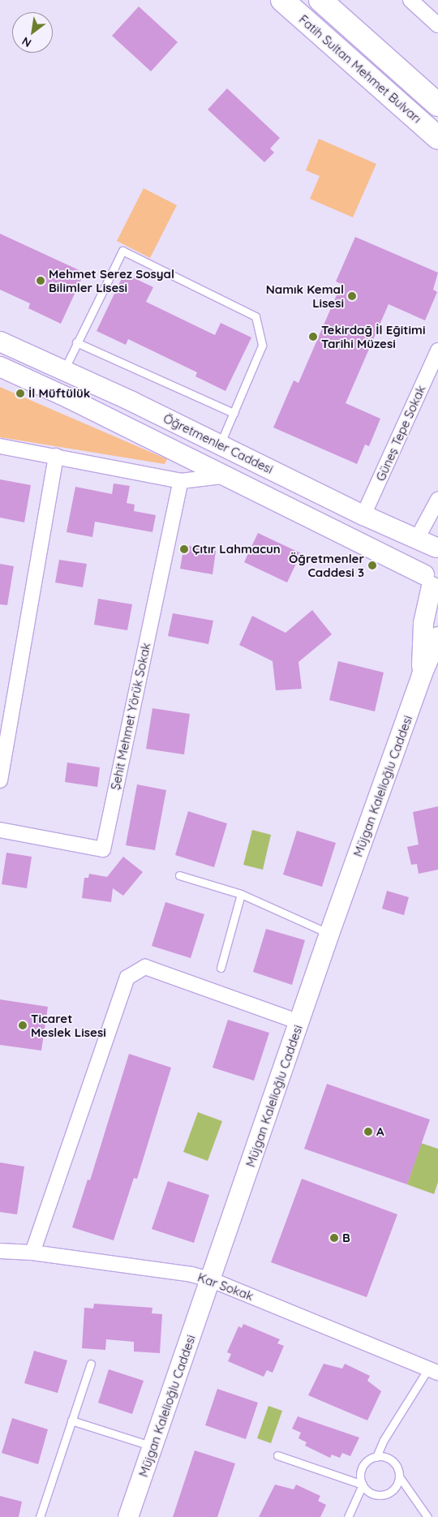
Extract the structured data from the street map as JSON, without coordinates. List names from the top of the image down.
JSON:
{
  "streets": {
    "main road": ["Fatih Sultan Mehmet Bulvarı"],
    "street": [
      "Güneş Tepe Sokak",
      "Öğretmenler Caddesi",
      "Şehit Mehmet Yörük Sokak",
      "Müjgan Kalelioğlu Caddesi",
      "Kar Sokak"
    ]
  },
  "crossings": [
    ["Güneş Tepe Sokak", "Öğretmenler Caddesi"],
    ["Öğretmenler Caddesi", "Müjgan Kalelioğlu Caddesi"],
    ["Müjgan Kalelioğlu Caddesi", "Kar Sokak"]
  ],
  "places": [
    "Mehmet Serez Sosyal Bilimler Lisesi",
    "Namık Kemal Lisesi",
    "Tekirdağ İl Eğitimi Tarihi Müzesi",
    "İl Müftülük",
    "Çıtır Lahmacun",
    "Öğretmenler Caddesi 3",
    "Ticaret Meslek Lisesi",
    "A",
    "B"
  ],
  "north": "bottom left"
}
